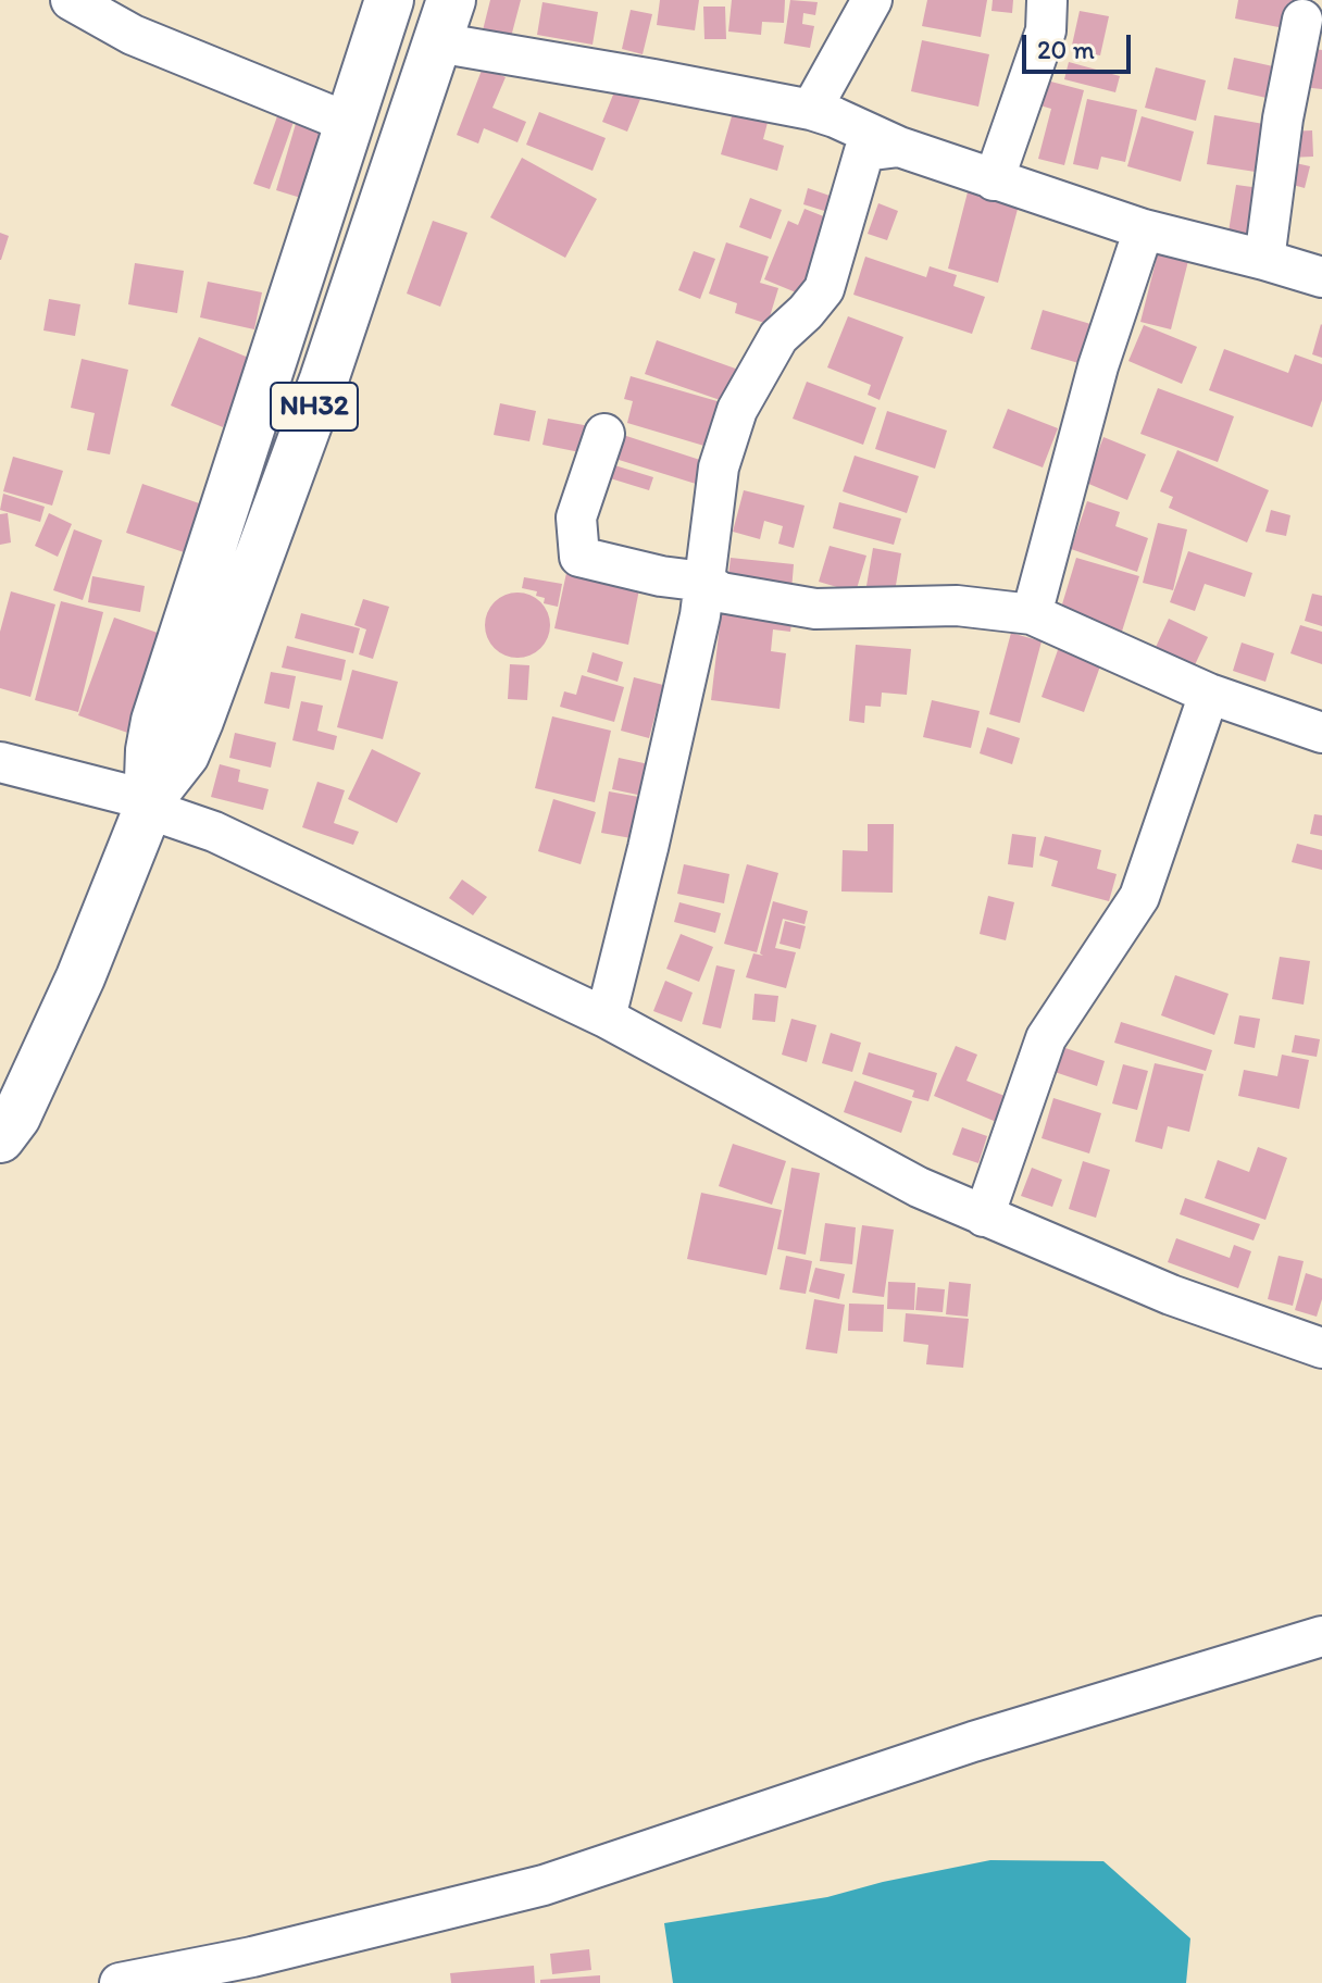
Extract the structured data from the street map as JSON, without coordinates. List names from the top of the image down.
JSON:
{
  "streets": {
    "main road": ["NH32"]
  },
  "scale_bar": "20 m"
}
